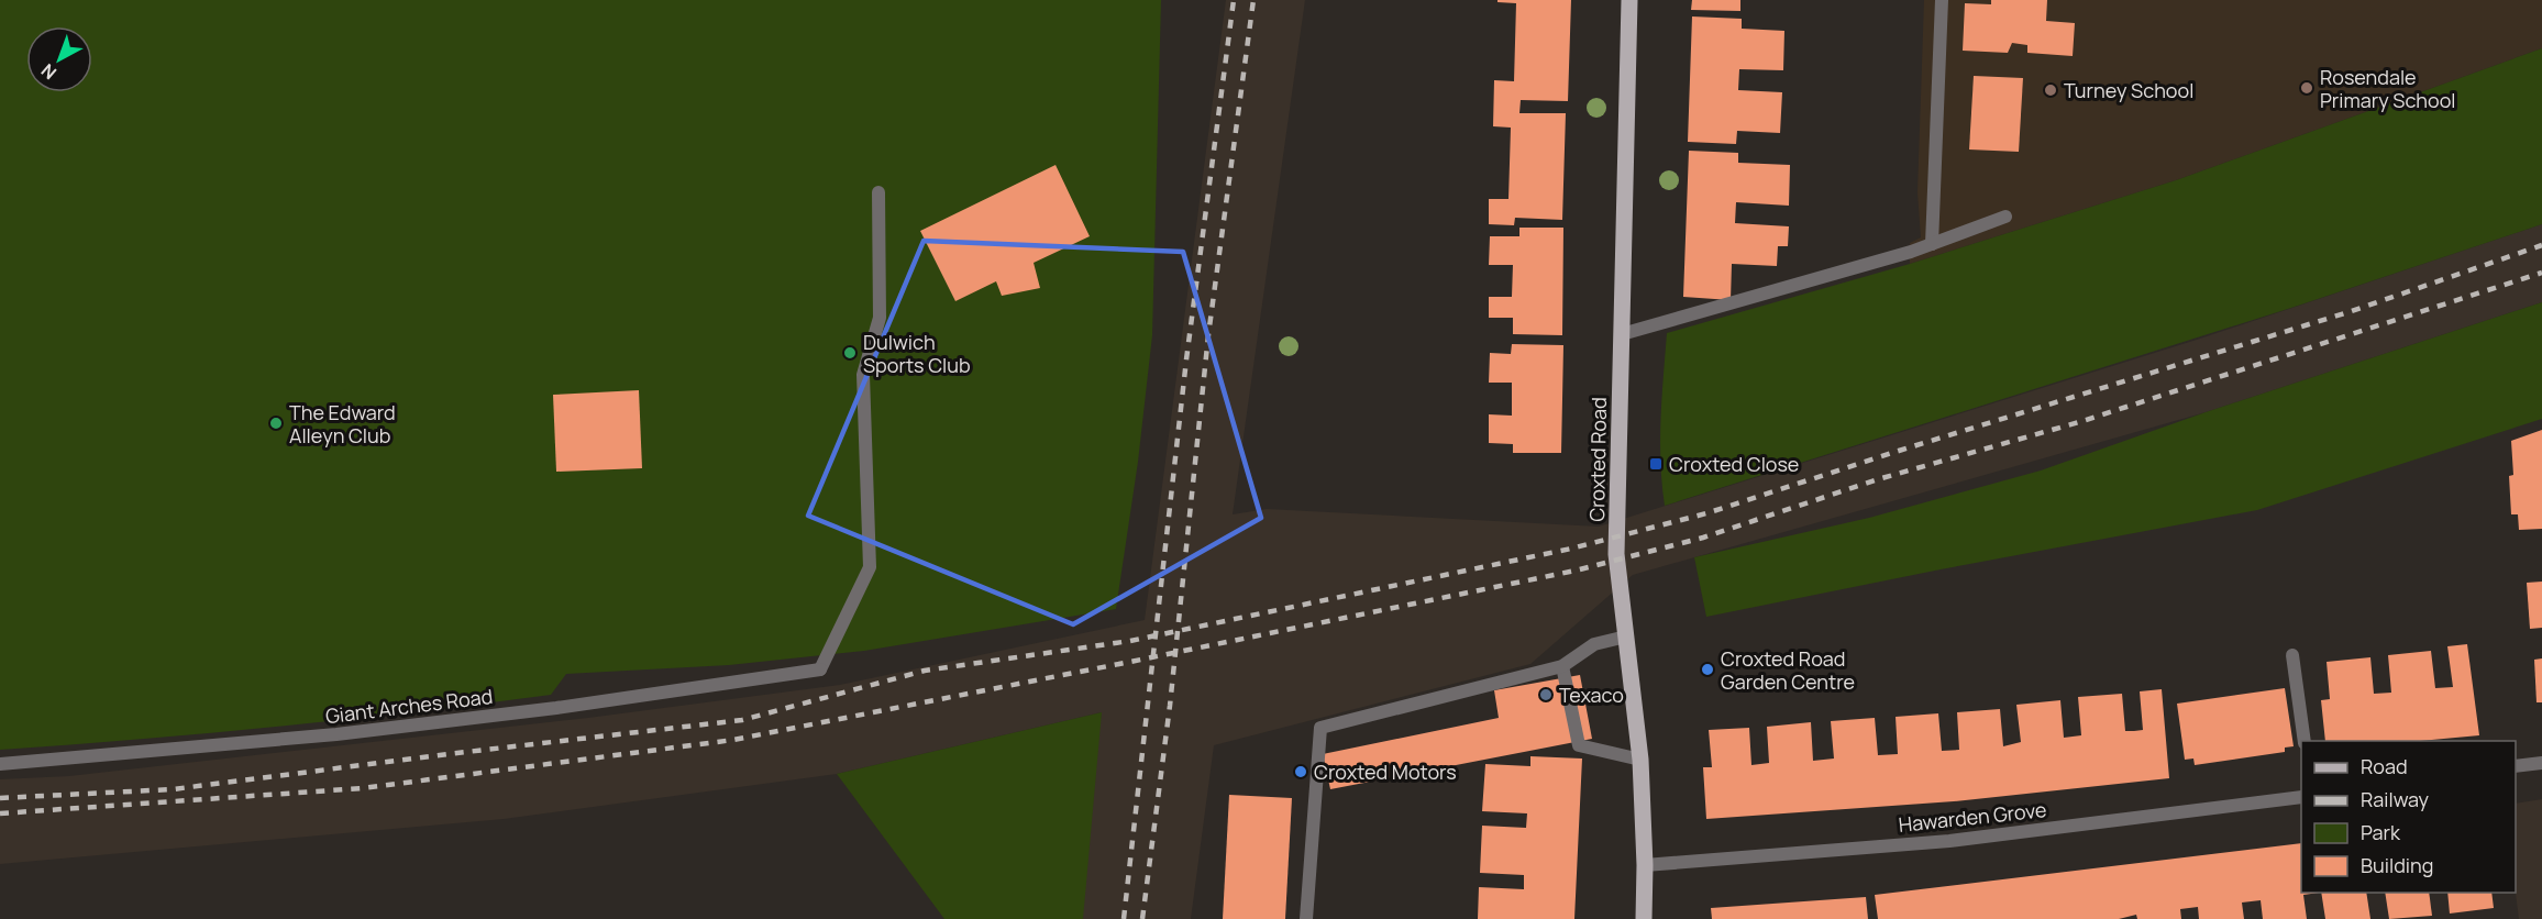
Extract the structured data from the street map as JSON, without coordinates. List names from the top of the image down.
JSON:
{
  "streets": {
    "main road": ["Croxted Road"],
    "street": ["Giant Arches Road", "Hawarden Grove"]
  },
  "crossings": [
    ["Croxted Road", "Hawarden Grove"]
  ],
  "places": {
    "other": [
      "Rosendale Primary School",
      "Turney School",
      "Dulwich Sports Club",
      "The Edward Alleyn Club",
      "Croxted Road Garden Centre",
      "Texaco",
      "Croxted Motors"
    ],
    "transit": ["Croxted Close"]
  },
  "legend": [
    "Road",
    "Railway",
    "Park",
    "Building"
  ],
  "north": "bottom left"
}
